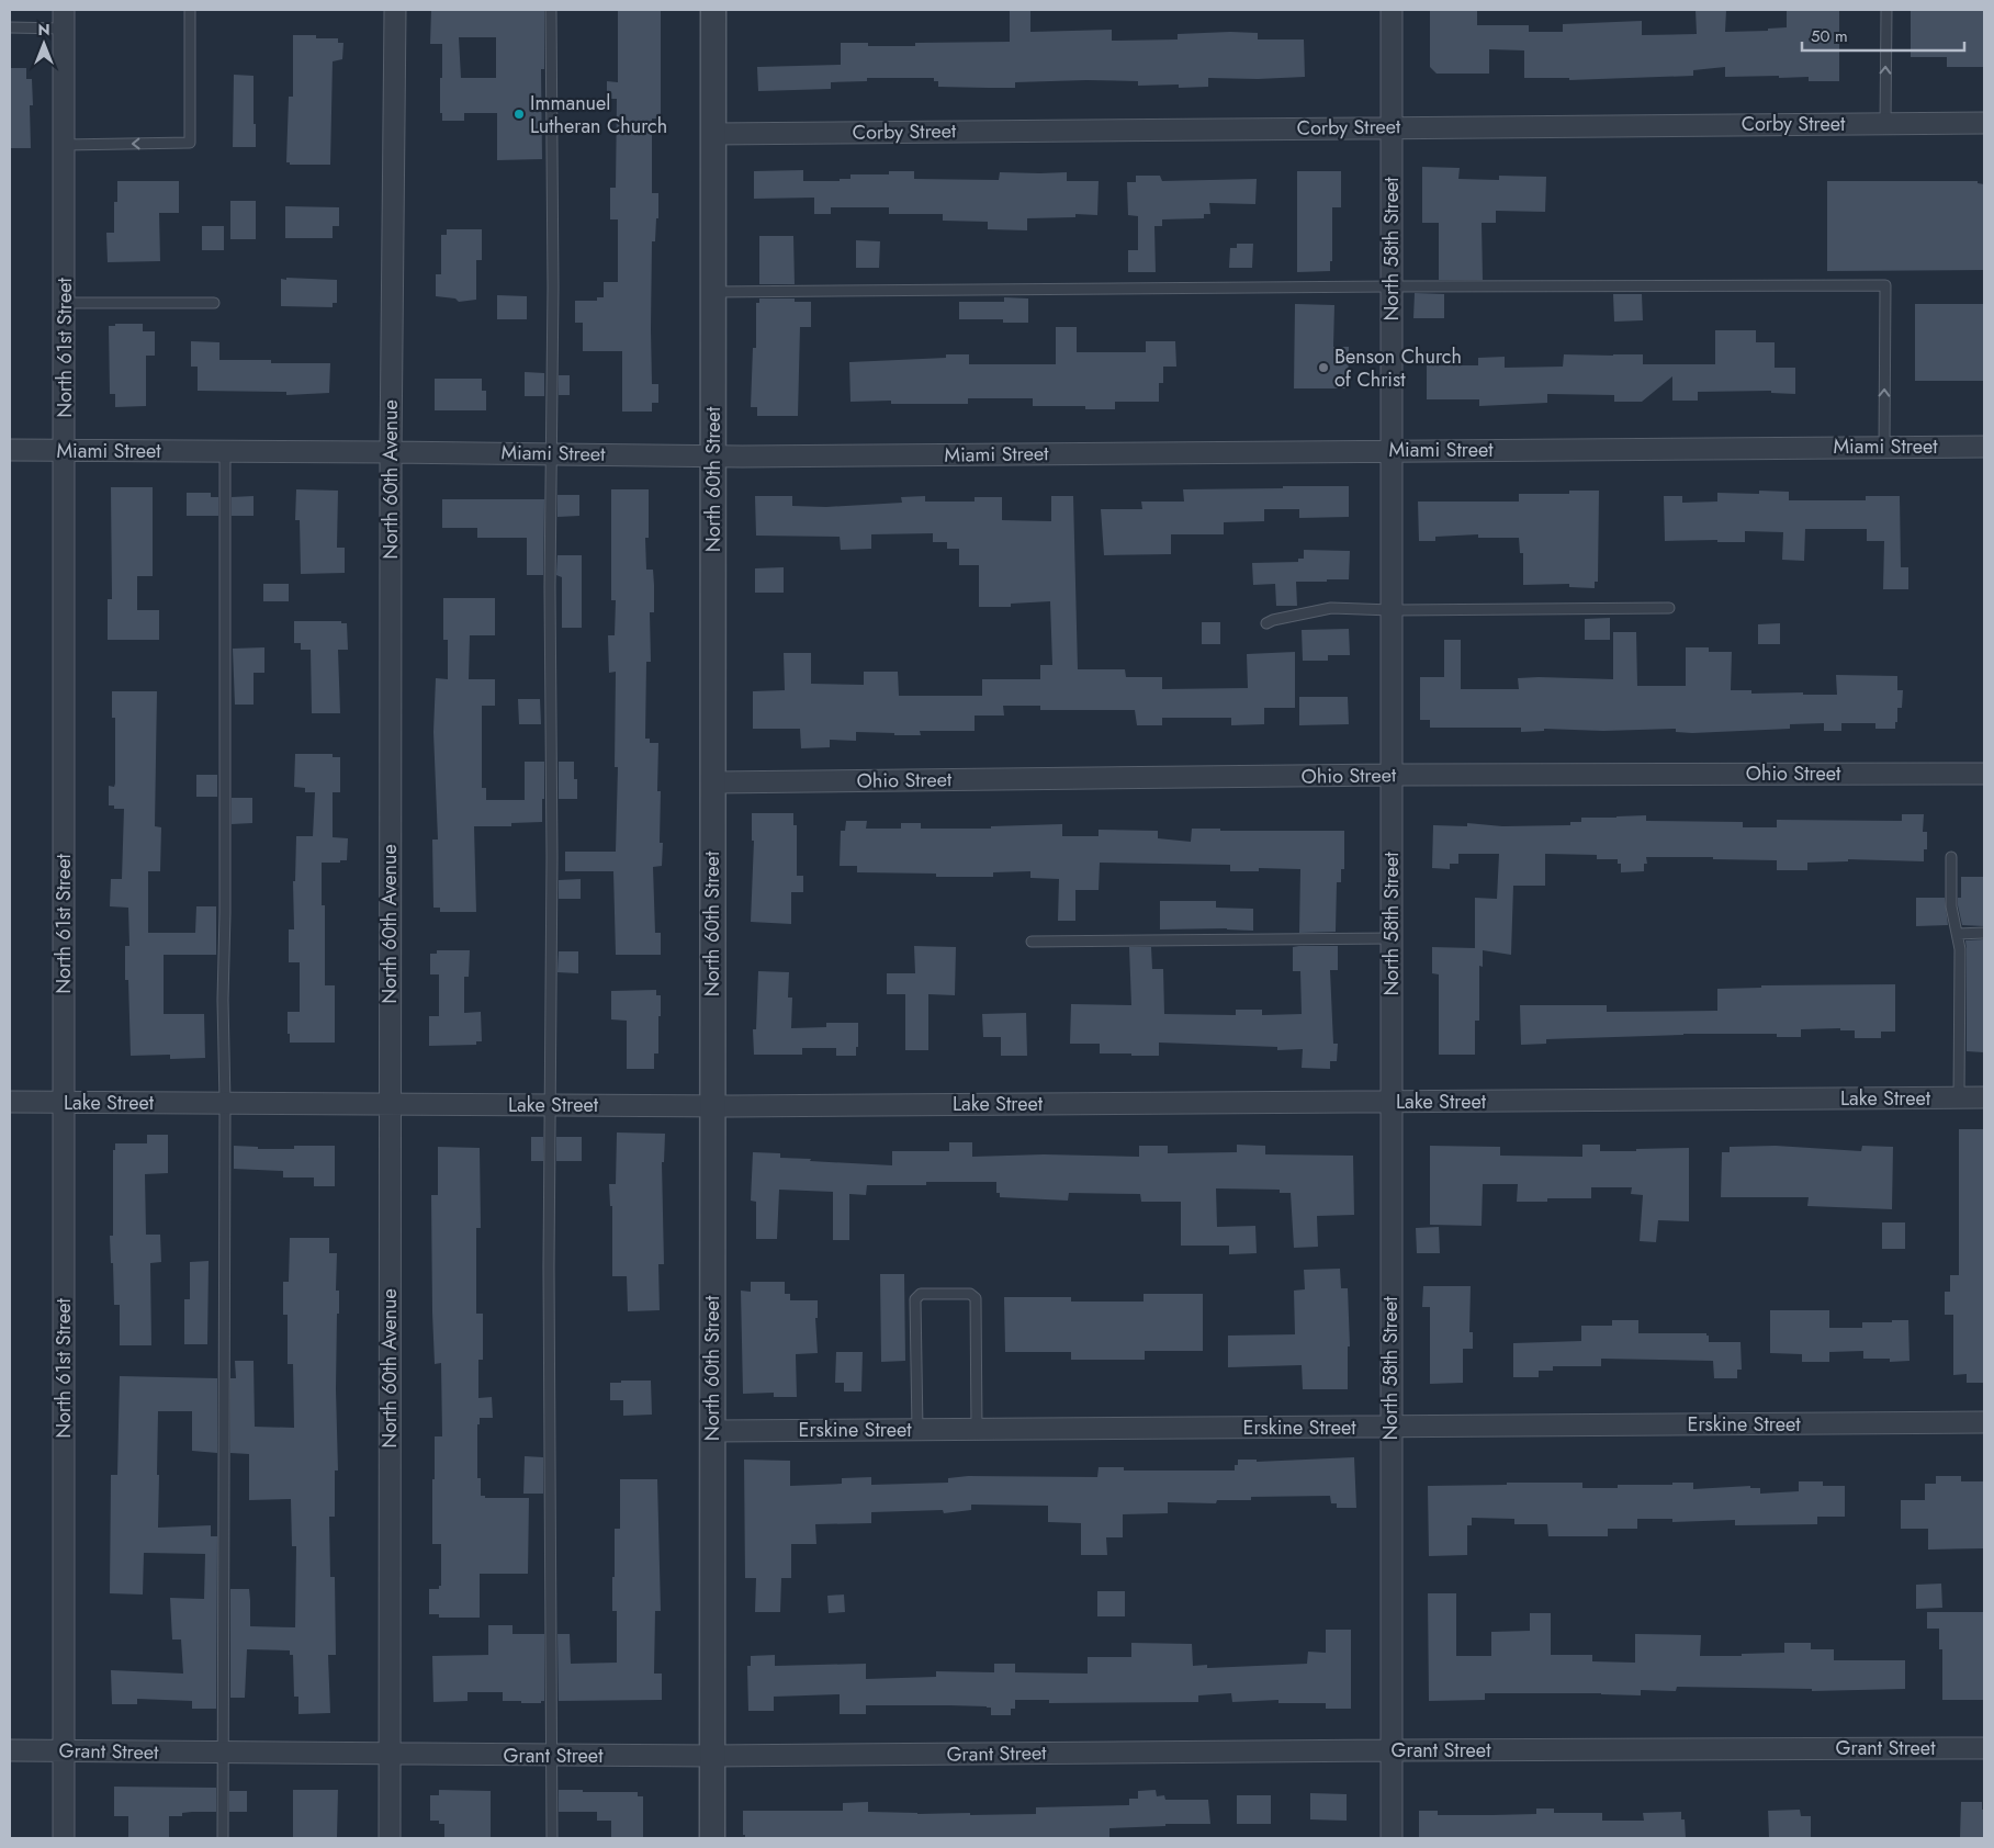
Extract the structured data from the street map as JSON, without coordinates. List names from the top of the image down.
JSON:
{
  "streets": {
    "street": [
      "Corby Street",
      "North 58th Street",
      "North 61st Street",
      "Miami Street",
      "North 60th Avenue",
      "North 60th Street",
      "Ohio Street",
      "Lake Street",
      "Erskine Street",
      "Grant Street"
    ]
  },
  "crossings": [
    ["Corby Street", "North 58th Street"],
    ["Corby Street", "North 60th Street"],
    ["North 58th Street", "Miami Street"],
    ["North 58th Street", "Ohio Street"],
    ["North 58th Street", "Lake Street"],
    ["North 58th Street", "Erskine Street"],
    ["North 58th Street", "Grant Street"],
    ["North 61st Street", "Miami Street"],
    ["North 61st Street", "Lake Street"],
    ["North 61st Street", "Grant Street"],
    ["Miami Street", "North 60th Avenue"],
    ["Miami Street", "North 60th Street"],
    ["North 60th Avenue", "Lake Street"],
    ["North 60th Avenue", "Grant Street"],
    ["North 60th Street", "Ohio Street"],
    ["North 60th Street", "Lake Street"],
    ["North 60th Street", "Erskine Street"],
    ["North 60th Street", "Grant Street"]
  ],
  "places": ["Immanuel Lutheran Church", "Benson Church of Christ"],
  "scale_bar": "50 m",
  "north": "top"
}
